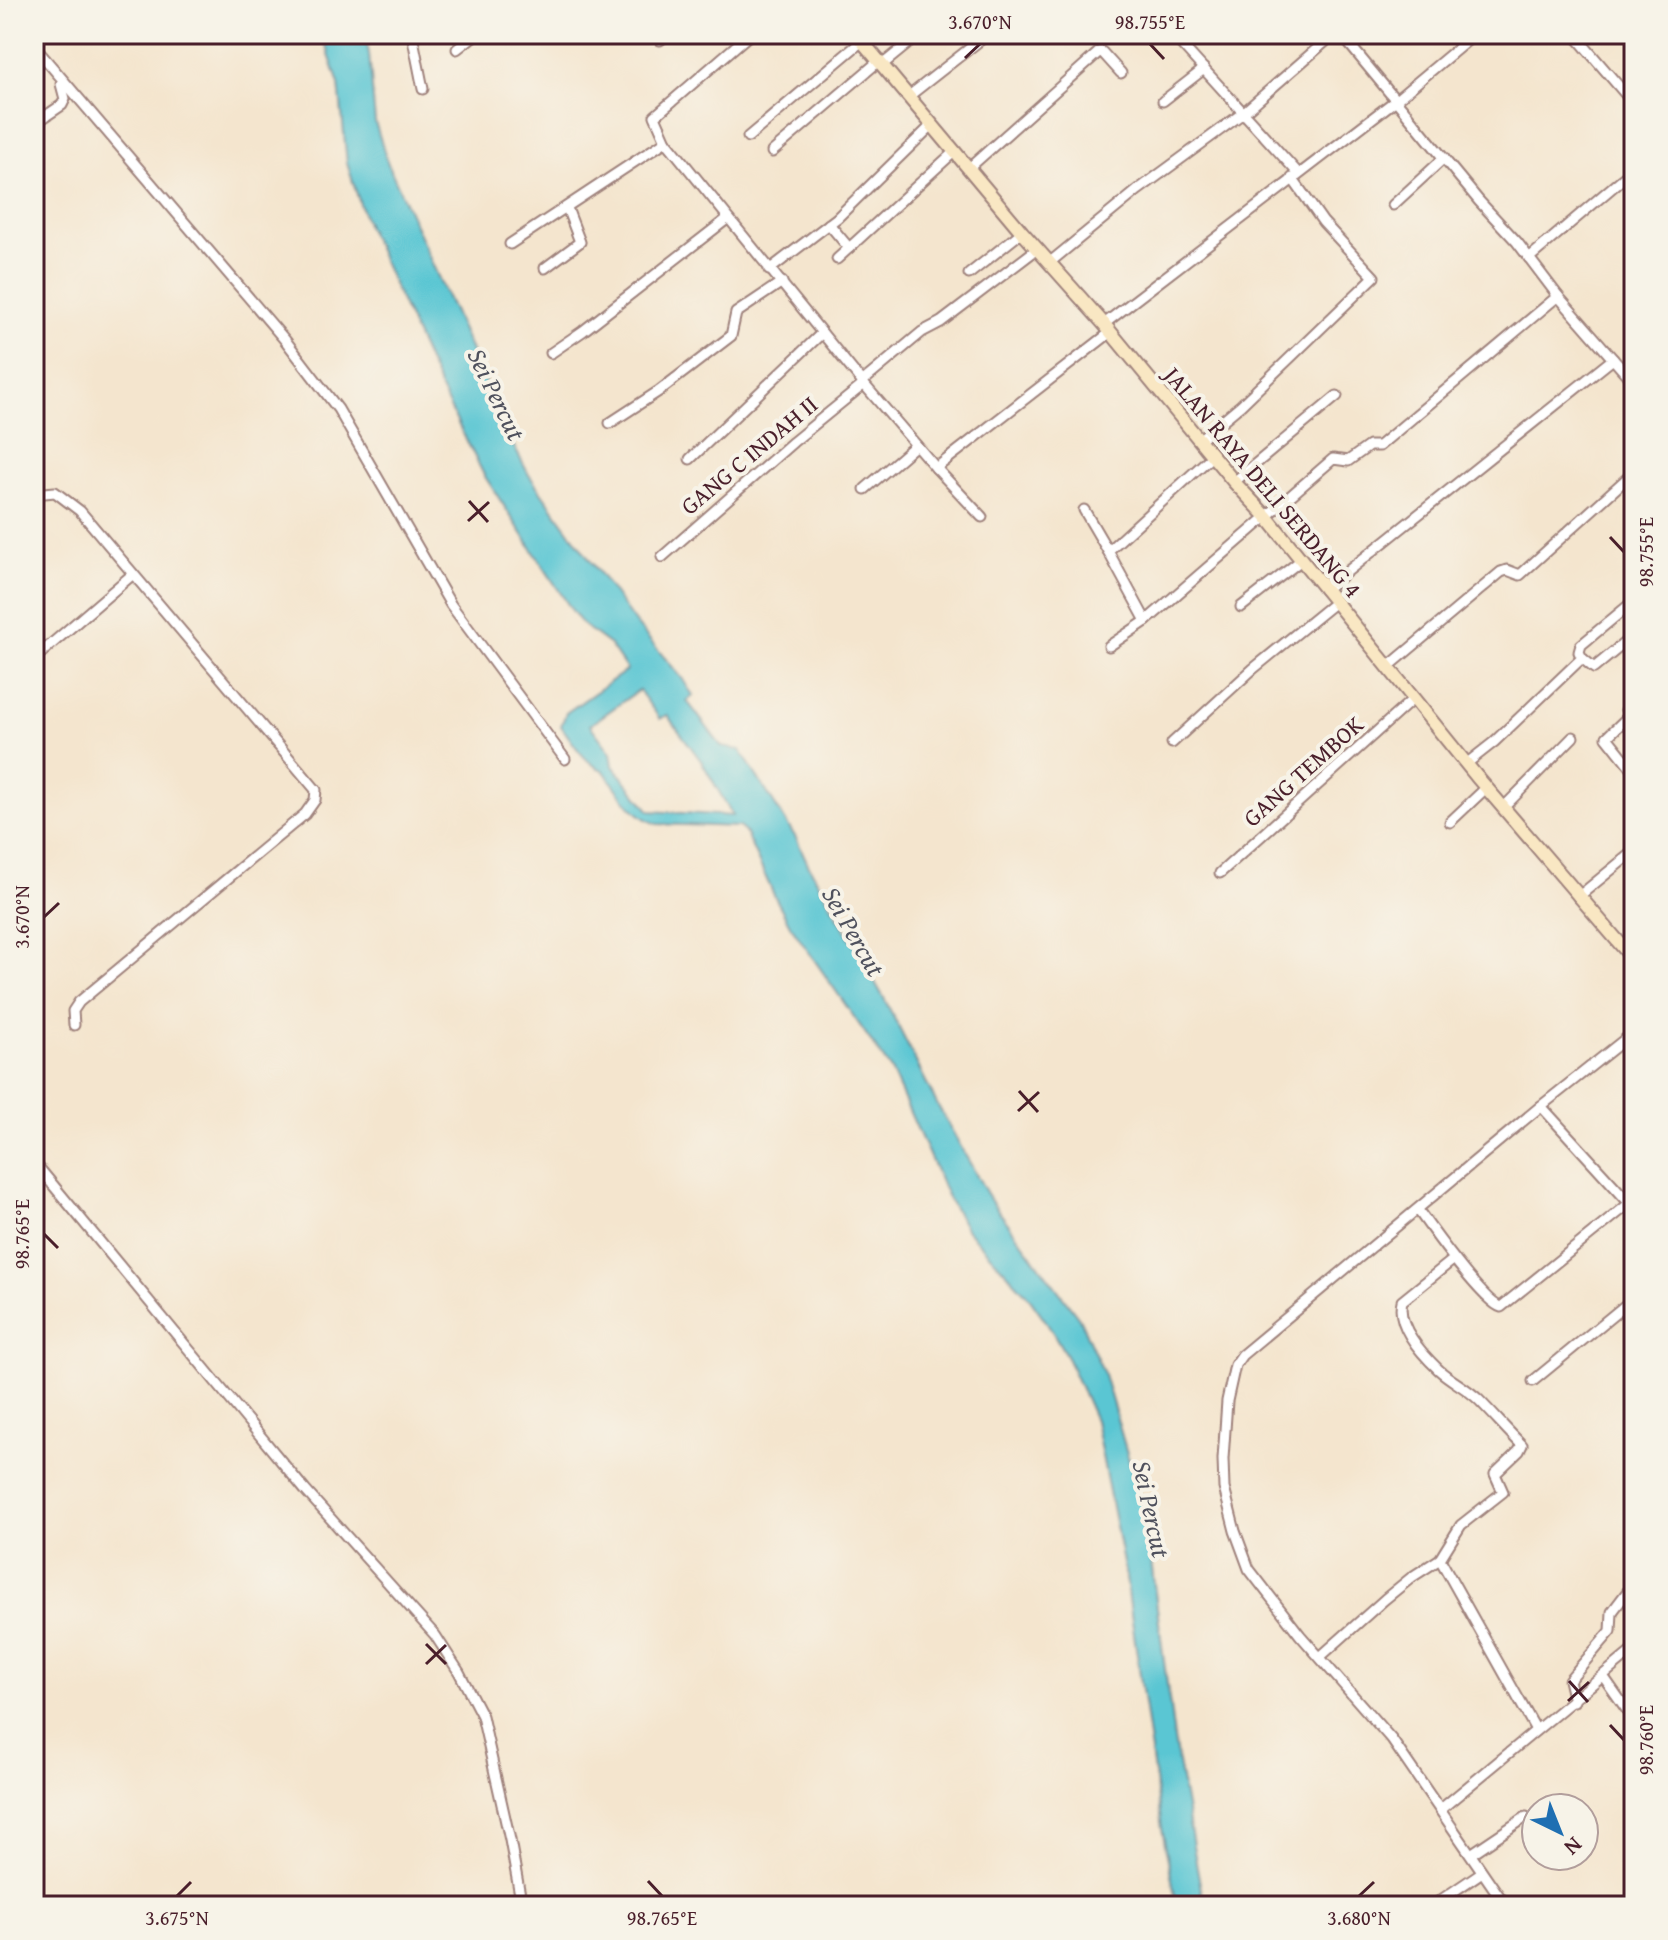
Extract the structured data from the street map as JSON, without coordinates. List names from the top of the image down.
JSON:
{
  "streets": {
    "street": ["GANG C INDAH II", "JALAN RAYA DELI SERDANG 4", "GANG TEMBOK"]
  },
  "crossings": [
    ["GANG C INDAH II", "JALAN RAYA DELI SERDANG 4"],
    ["JALAN RAYA DELI SERDANG 4", "GANG TEMBOK"]
  ],
  "water": ["Sei Percut"],
  "north": "bottom right",
  "coordinates": [
    "3.670°N",
    "98.755°E",
    "98.765°E",
    "98.760°E",
    "3.675°N",
    "3.680°N"
  ]
}
